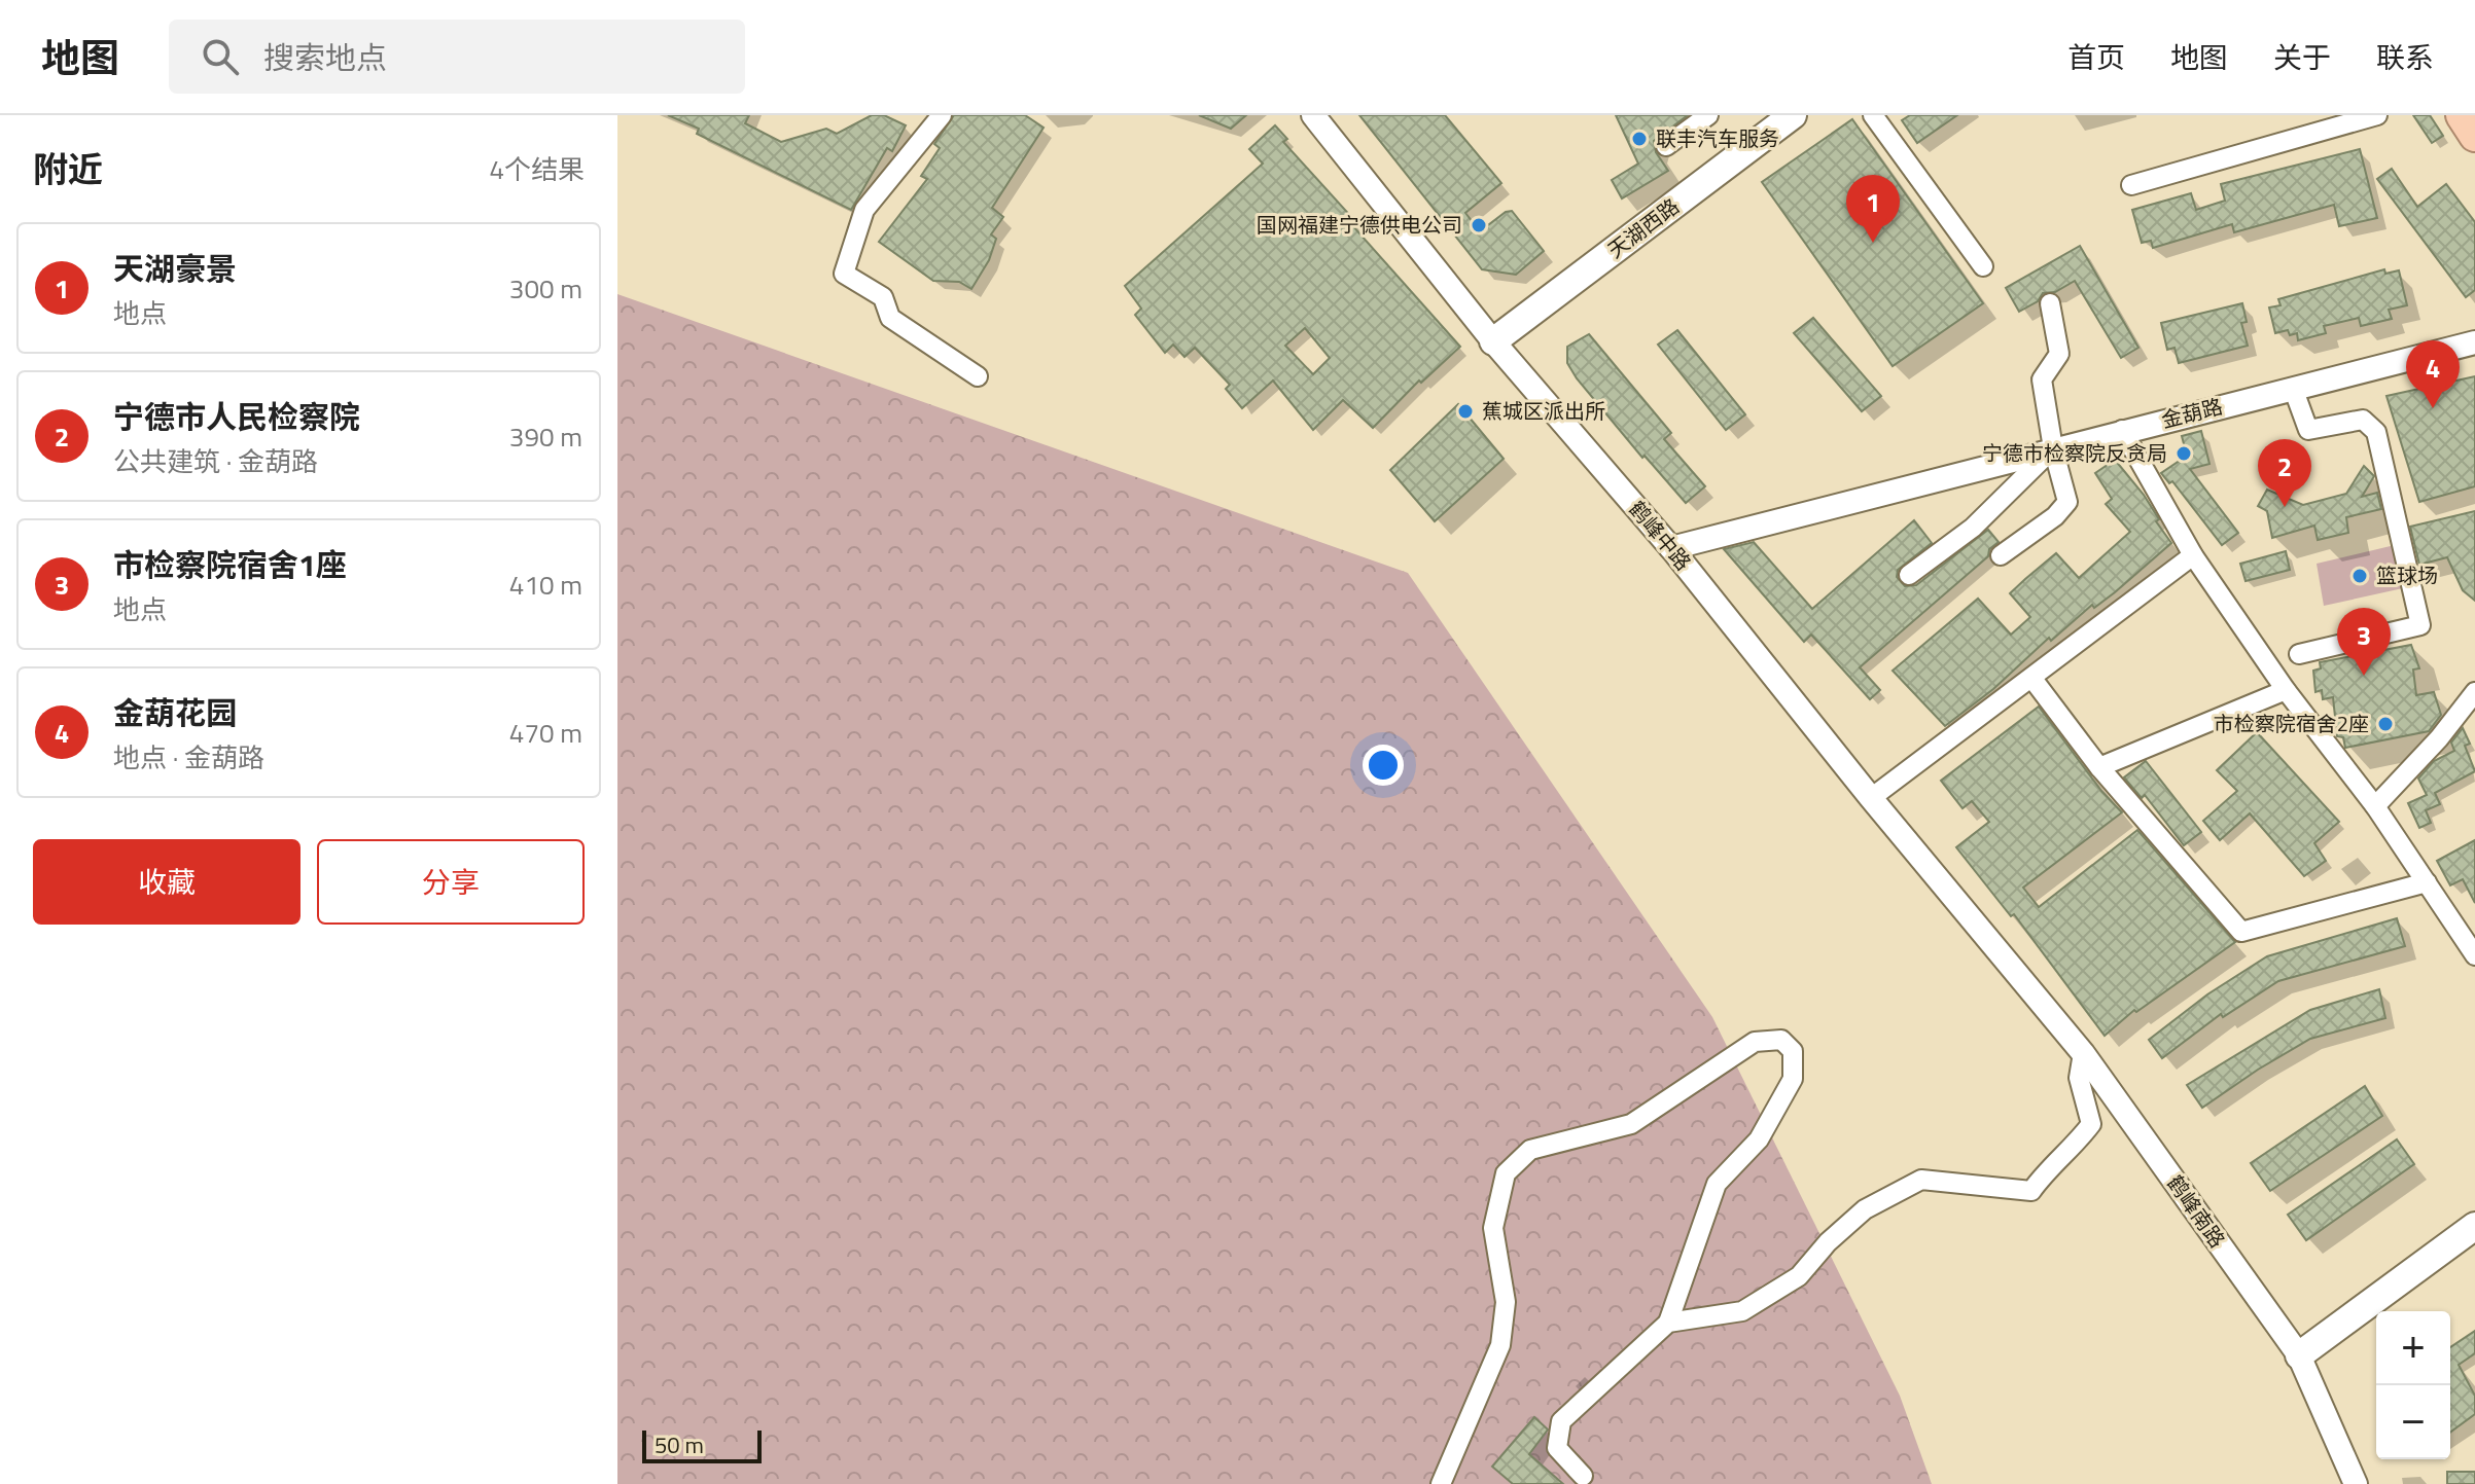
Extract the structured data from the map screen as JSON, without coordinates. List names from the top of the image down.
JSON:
{
  "streets": {
    "main road": ["天湖西路"],
    "street": ["金葫路", "鹤峰中路", "鹤峰南路"]
  },
  "crossings": [
    ["天湖西路", "鹤峰中路"],
    ["金葫路", "鹤峰中路"],
    ["鹤峰中路", "鹤峰南路"]
  ],
  "places": [
    "联丰汽车服务",
    "国网福建宁德供电公司",
    "蕉城区派出所",
    "宁德市检察院反贪局",
    "篮球场",
    "市检察院宿舍2座"
  ],
  "scale_bar": "50 m",
  "page": {
    "header": "地图",
    "search": "搜索地点",
    "nav": [
      "首页",
      "地图",
      "关于",
      "联系"
    ],
    "heading": ["附近", "4个结果"],
    "pins": [
      "1",
      "4",
      "2",
      "3"
    ],
    "list": [
      {
        "mark": "1",
        "name": "天湖豪景",
        "note": "地点",
        "value": "300 m"
      },
      {
        "mark": "2",
        "name": "宁德市人民检察院",
        "note": "公共建筑 · 金葫路",
        "value": "390 m"
      },
      {
        "mark": "3",
        "name": "市检察院宿舍1座",
        "note": "地点",
        "value": "410 m"
      },
      {
        "mark": "4",
        "name": "金葫花园",
        "note": "地点 · 金葫路",
        "value": "470 m"
      }
    ],
    "buttons": ["收藏", "分享"],
    "map_buttons": ["+", "−"],
    "scale": "50 m"
  }
}
